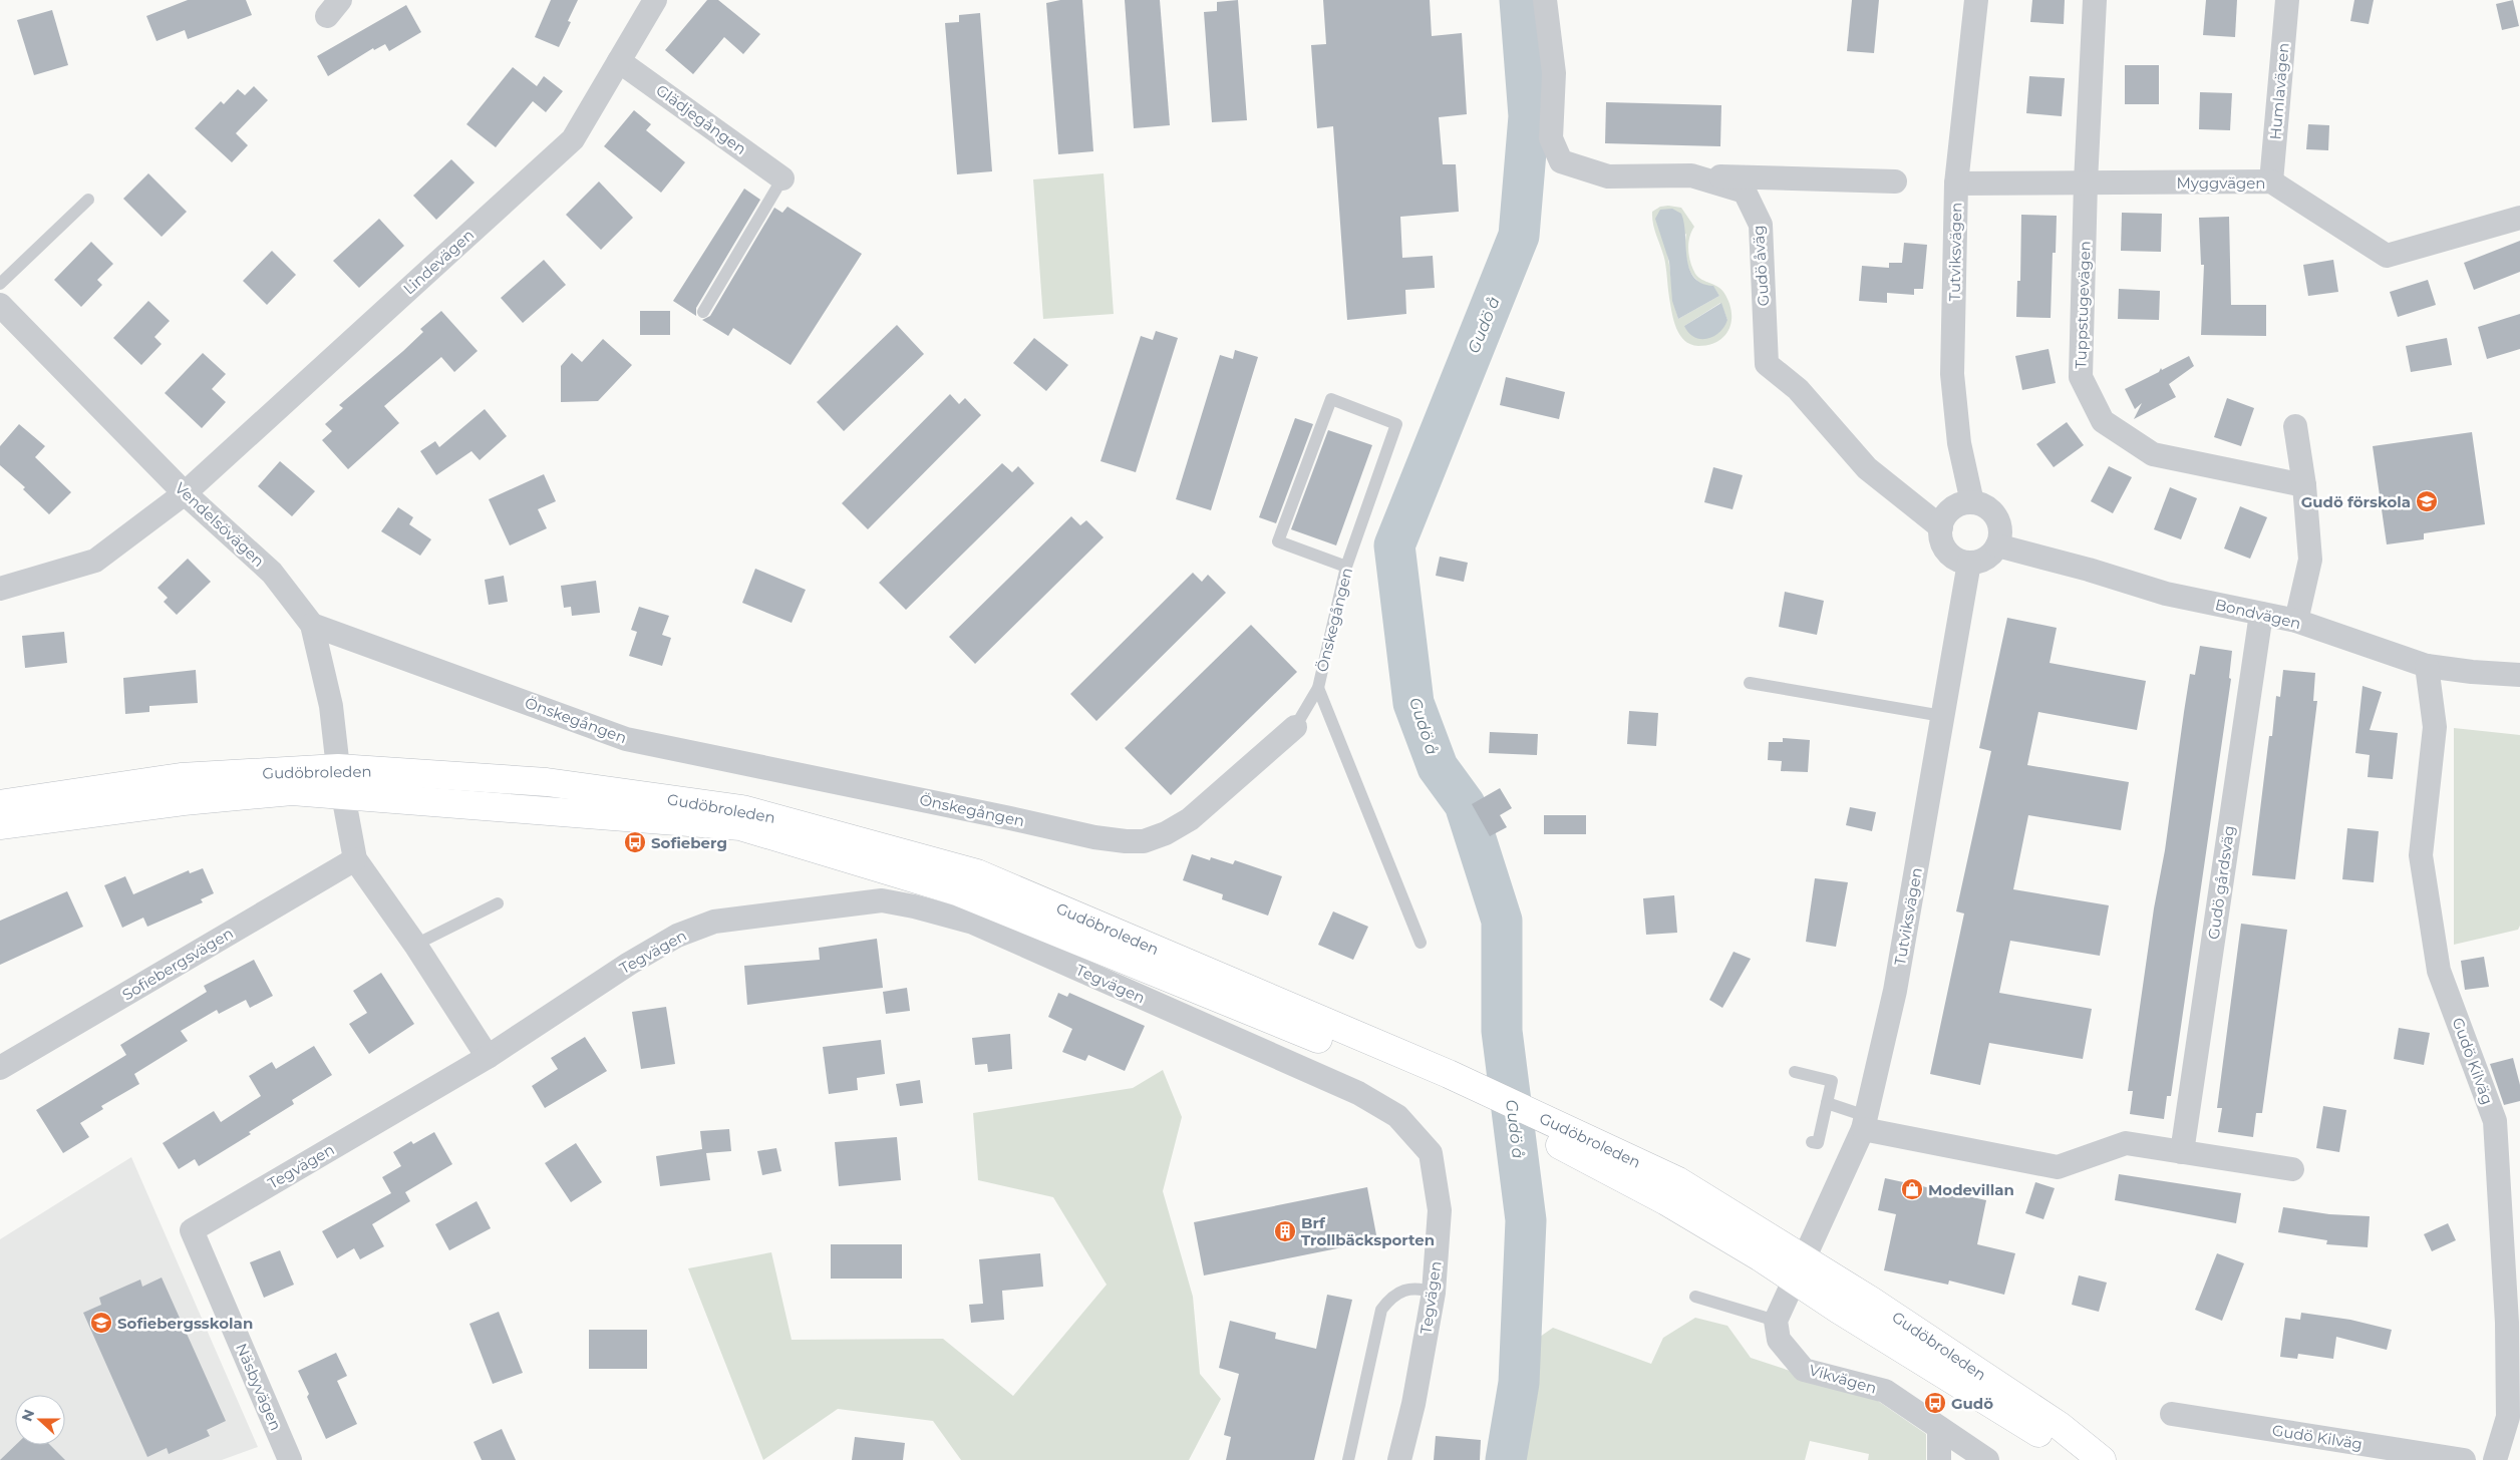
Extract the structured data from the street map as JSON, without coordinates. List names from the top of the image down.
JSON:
{
  "streets": {
    "main road": ["Gudöbroleden"],
    "street": [
      "Humlavägen",
      "Glädjegången",
      "Myggvägen",
      "Tutviksvägen",
      "Lindevägen",
      "Gudö åväg",
      "Tuppstugevägen",
      "Vendelsövägen",
      "Bondvägen",
      "Önskegången",
      "Gudö gårdsväg",
      "Tegvägen",
      "Sofiebergsvägen",
      "Gudö Kilväg",
      "Vikvägen",
      "Näsbyvägen"
    ]
  },
  "crossings": [
    ["Humlavägen", "Myggvägen"],
    ["Glädjegången", "Lindevägen"],
    ["Myggvägen", "Tutviksvägen"],
    ["Myggvägen", "Tuppstugevägen"],
    ["Tutviksvägen", "Gudö åväg"],
    ["Tutviksvägen", "Bondvägen"],
    ["Tutviksvägen", "Gudöbroleden"],
    ["Lindevägen", "Vendelsövägen"],
    ["Gudö åväg", "Bondvägen"],
    ["Vendelsövägen", "Önskegången"],
    ["Vendelsövägen", "Gudöbroleden"],
    ["Bondvägen", "Gudö gårdsväg"],
    ["Bondvägen", "Gudö Kilväg"],
    ["Tegvägen", "Näsbyvägen"]
  ],
  "water": ["Gudö å"],
  "places": {
    "school or university": ["Gudö förskola", "Sofiebergsskolan"],
    "bus stop": ["Sofieberg", "Gudö"],
    "shop": ["Modevillan"],
    "building": ["Brf Trollbäcksporten"]
  },
  "north": "left"
}
